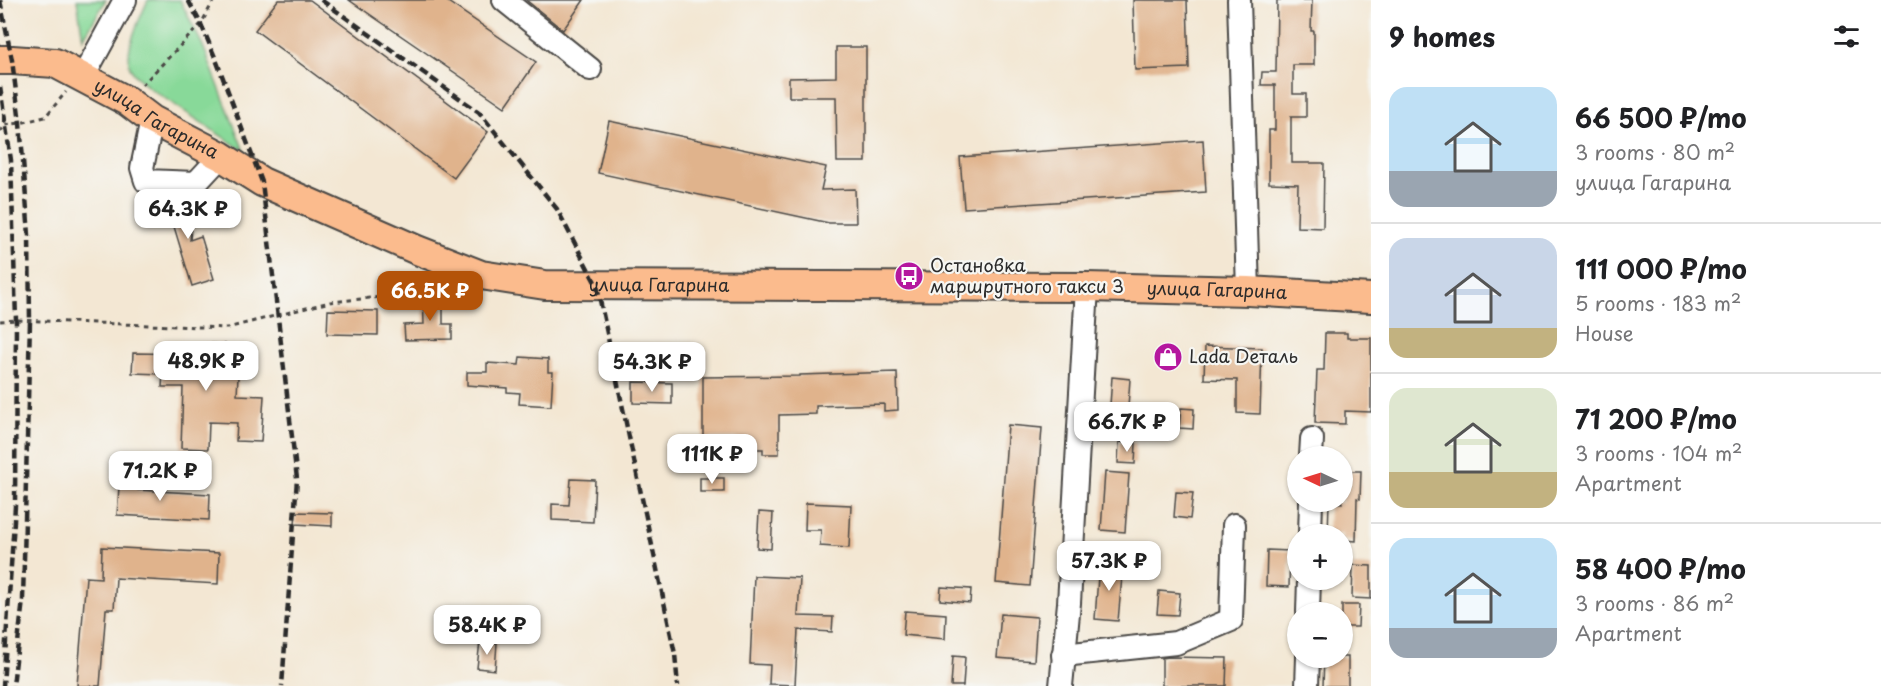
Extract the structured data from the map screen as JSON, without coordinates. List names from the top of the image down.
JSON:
{
  "streets": {
    "main road": ["улица Гагарина"]
  },
  "places": {
    "bus stop": ["Остановка маршрутного такси 3"],
    "shop": ["Lada Dеталь"]
  },
  "north": "left",
  "page": {
    "heading": "9 homes",
    "list": [
      {
        "name": "66 500 ₽/mo",
        "note": "3 rooms · 80 m² · улица Гагарина"
      },
      {
        "name": "111 000 ₽/mo",
        "note": "5 rooms · 183 m² · House"
      },
      {
        "name": "71 200 ₽/mo",
        "note": "3 rooms · 104 m² · Apartment"
      },
      {
        "name": "58 400 ₽/mo",
        "note": "3 rooms · 86 m² · Apartment"
      }
    ],
    "price": [
      "64.3K ₽",
      "66.5K ₽",
      "48.9K ₽",
      "54.3K ₽",
      "66.7K ₽",
      "111K ₽",
      "71.2K ₽",
      "57.3K ₽",
      "58.4K ₽"
    ],
    "map_buttons": ["+", "−"]
  }
}
